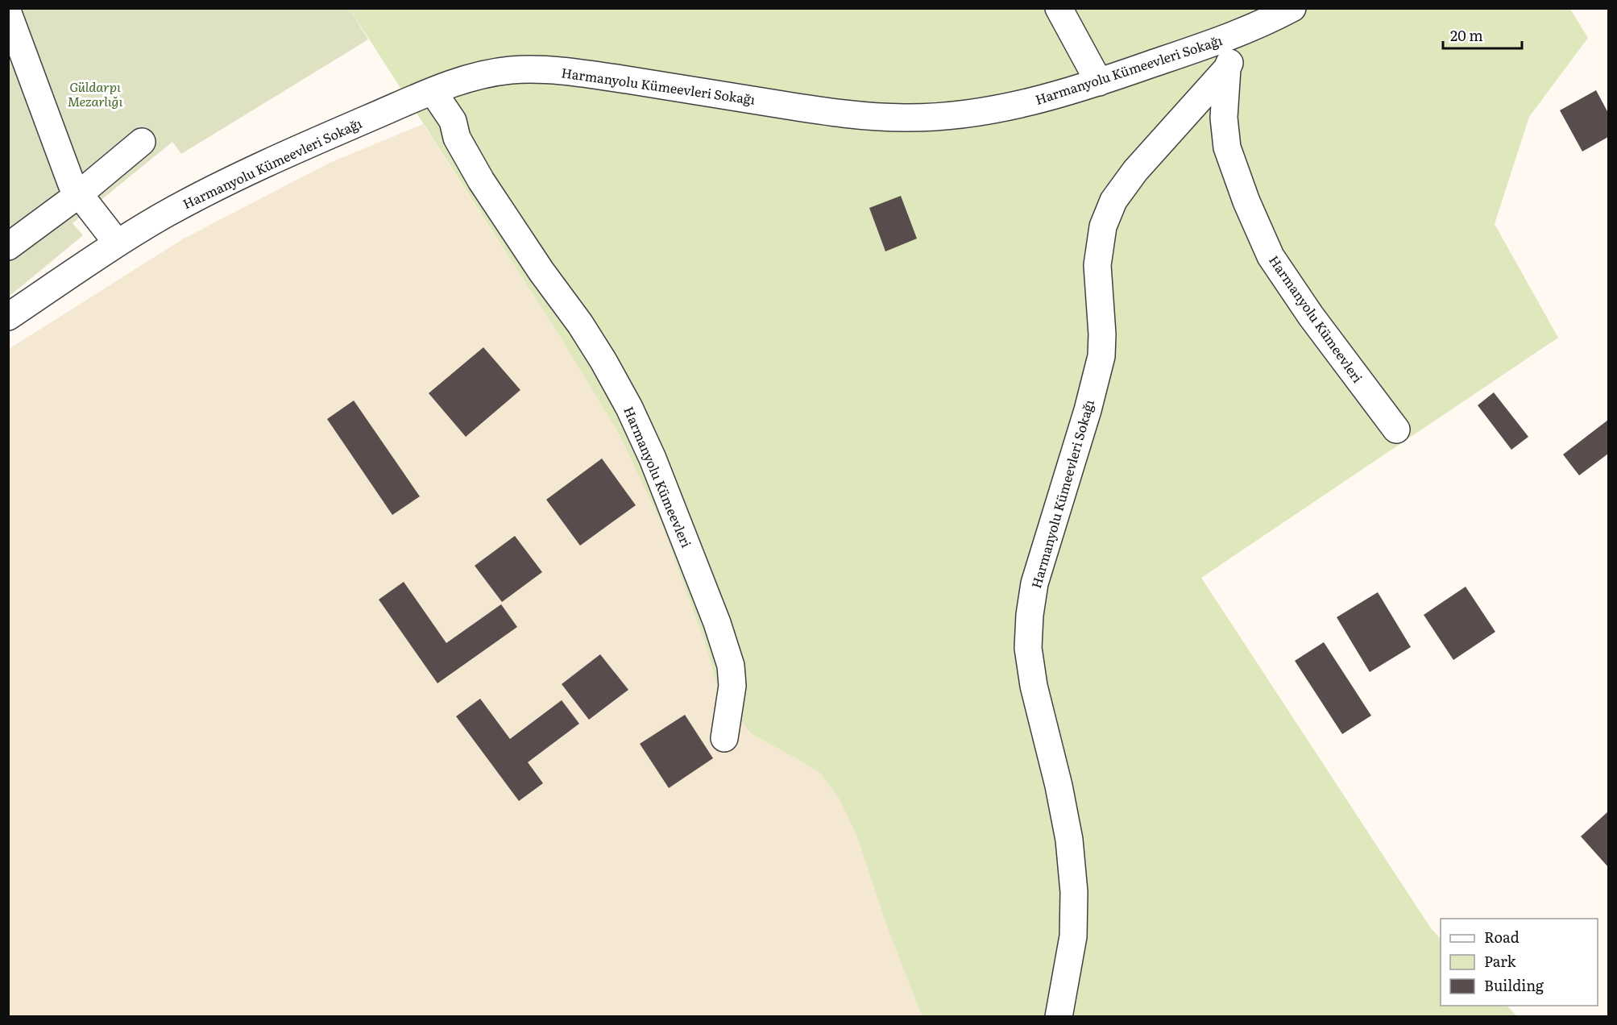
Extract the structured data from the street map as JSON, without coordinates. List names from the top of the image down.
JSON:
{
  "streets": {
    "street": ["Harmanyolu Kümeevleri Sokağı", "Harmanyolu Kümeevleri"]
  },
  "crossings": [
    ["Harmanyolu Kümeevleri Sokağı", "Harmanyolu Kümeevleri"]
  ],
  "parks": ["Güldarpı Mezarlığı"],
  "legend": ["Road", "Park", "Building"],
  "scale_bar": "20 m"
}
